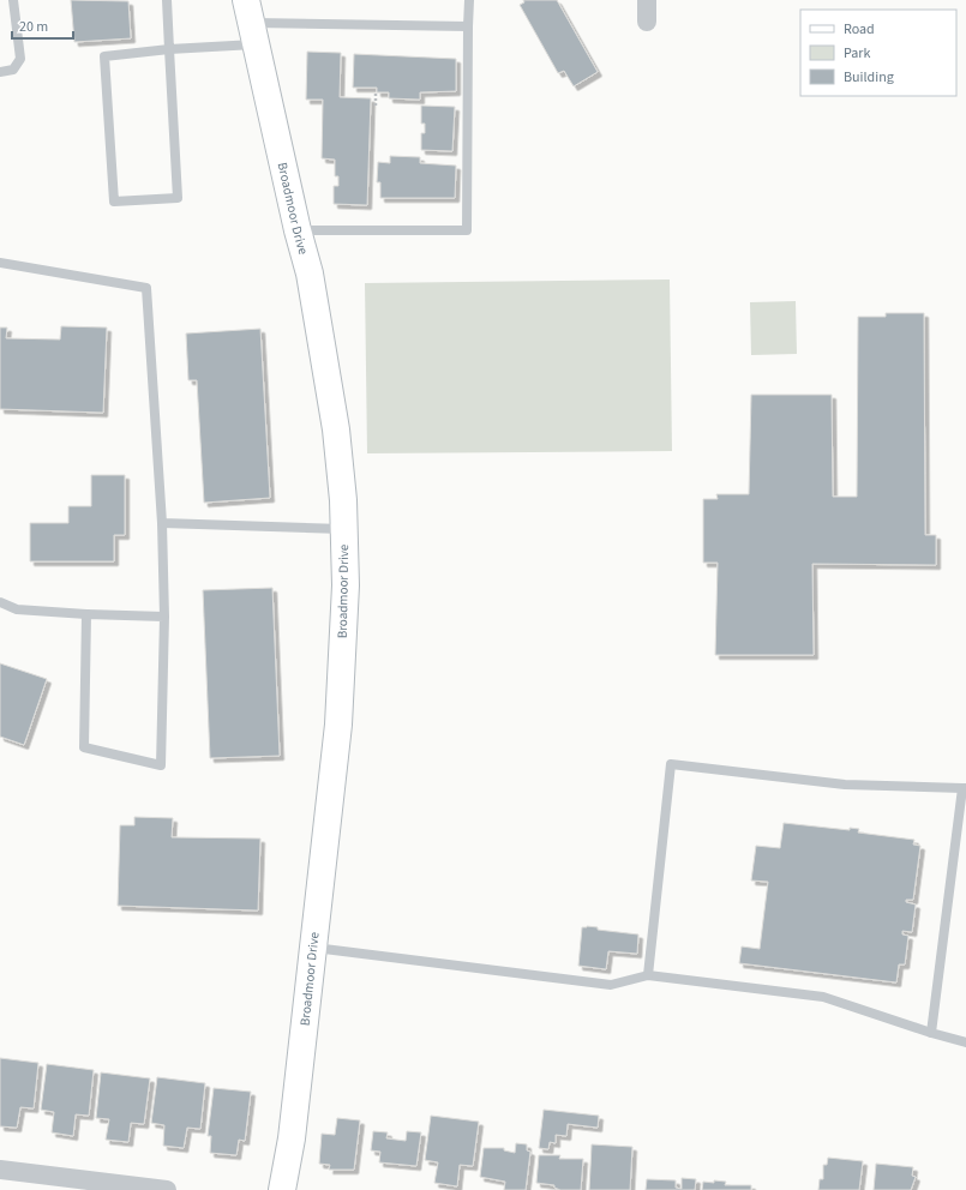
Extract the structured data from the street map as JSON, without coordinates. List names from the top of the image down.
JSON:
{
  "streets": {
    "street": ["Broadmoor Drive"]
  },
  "legend": ["Road", "Park", "Building"],
  "scale_bar": "20 m"
}
